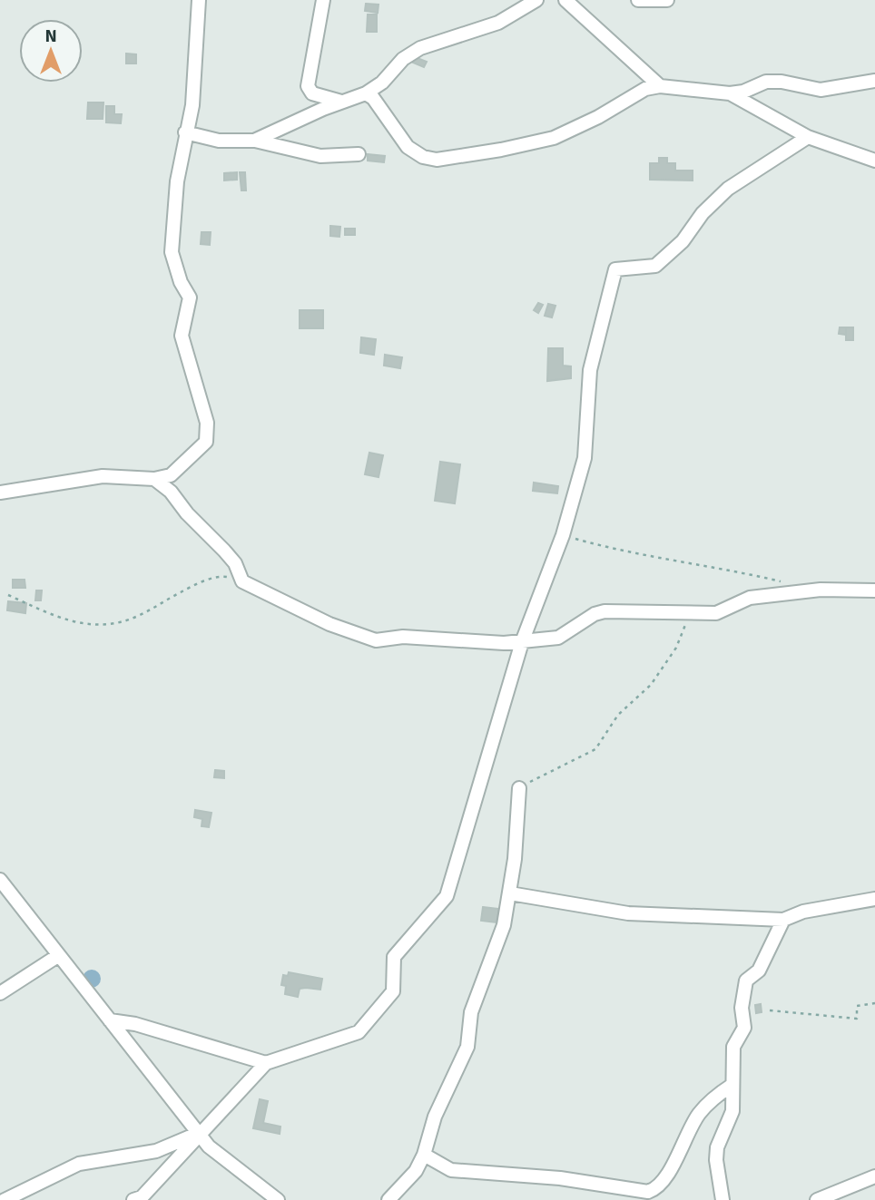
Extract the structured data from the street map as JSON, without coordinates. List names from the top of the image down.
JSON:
{
  "north": "top"
}
